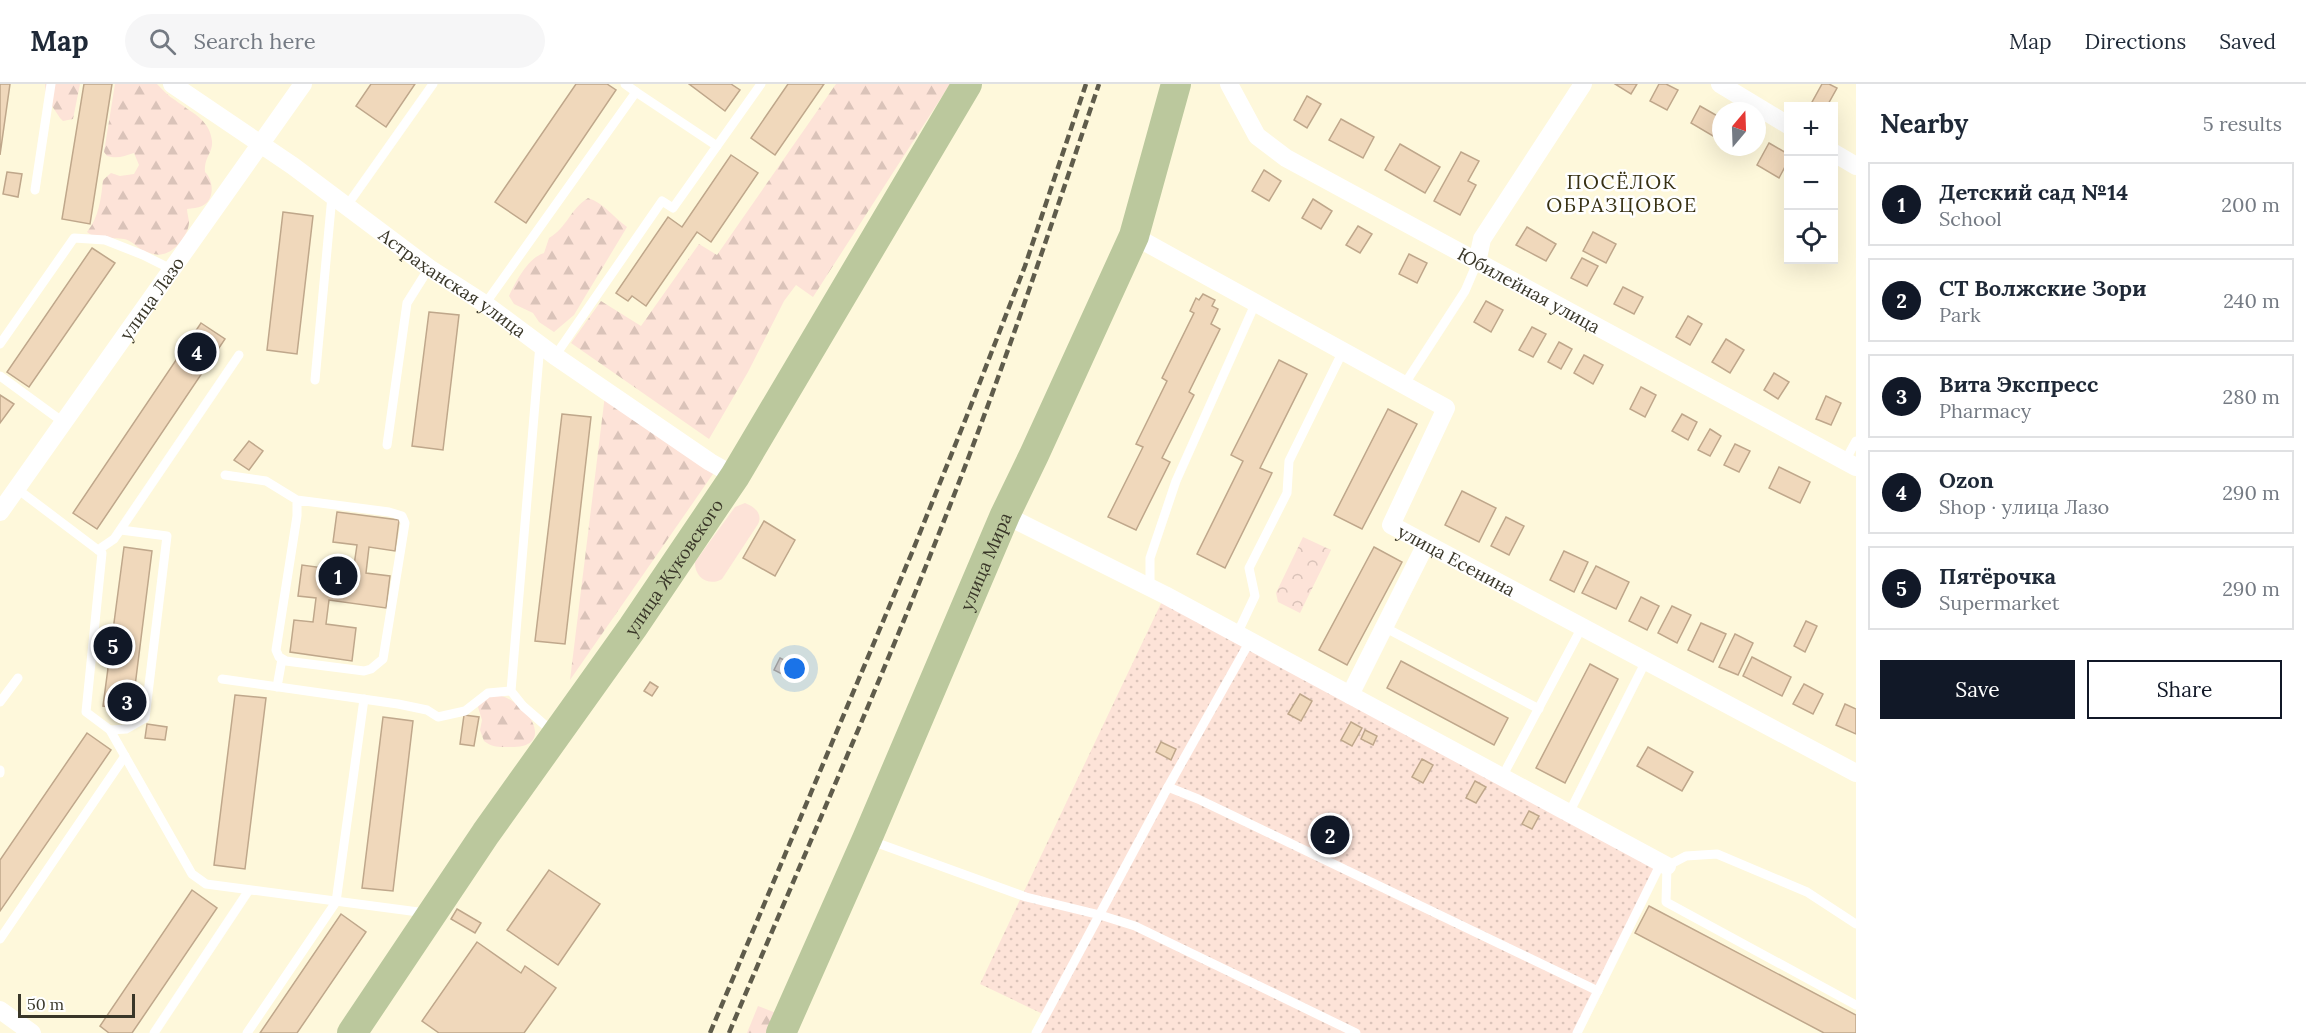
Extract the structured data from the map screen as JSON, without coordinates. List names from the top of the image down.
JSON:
{
  "streets": {
    "main road": ["улица Мира", "улица Жуковского"],
    "street": [
      "Астраханская улица",
      "Юбилейная улица",
      "улица Лазо",
      "улица Есенина"
    ]
  },
  "crossings": [
    ["Астраханская улица", "улица Лазо"],
    ["Астраханская улица", "улица Жуковского"],
    ["улица Есенина", "улица Мира"]
  ],
  "districts": ["ПОСЁЛОК ОБРАЗЦОВОЕ"],
  "scale_bar": "50 m",
  "north": "top",
  "page": {
    "header": "Map",
    "search": "Search here",
    "nav": ["Map", "Directions", "Saved"],
    "heading": ["Nearby", "5 results"],
    "map_buttons": ["+", "−"],
    "list": [
      {
        "mark": "1",
        "name": "Детский сад №14",
        "note": "School",
        "value": "200 m"
      },
      {
        "mark": "2",
        "name": "СТ Волжские Зори",
        "note": "Park",
        "value": "240 m"
      },
      {
        "mark": "3",
        "name": "Вита Экспресс",
        "note": "Pharmacy",
        "value": "280 m"
      },
      {
        "mark": "4",
        "name": "Ozon",
        "note": "Shop · улица Лазо",
        "value": "290 m"
      },
      {
        "mark": "5",
        "name": "Пятёрочка",
        "note": "Supermarket",
        "value": "290 m"
      }
    ],
    "pins": [
      "4",
      "1",
      "5",
      "3",
      "2"
    ],
    "buttons": ["Save", "Share"],
    "scale": "50 m"
  }
}
